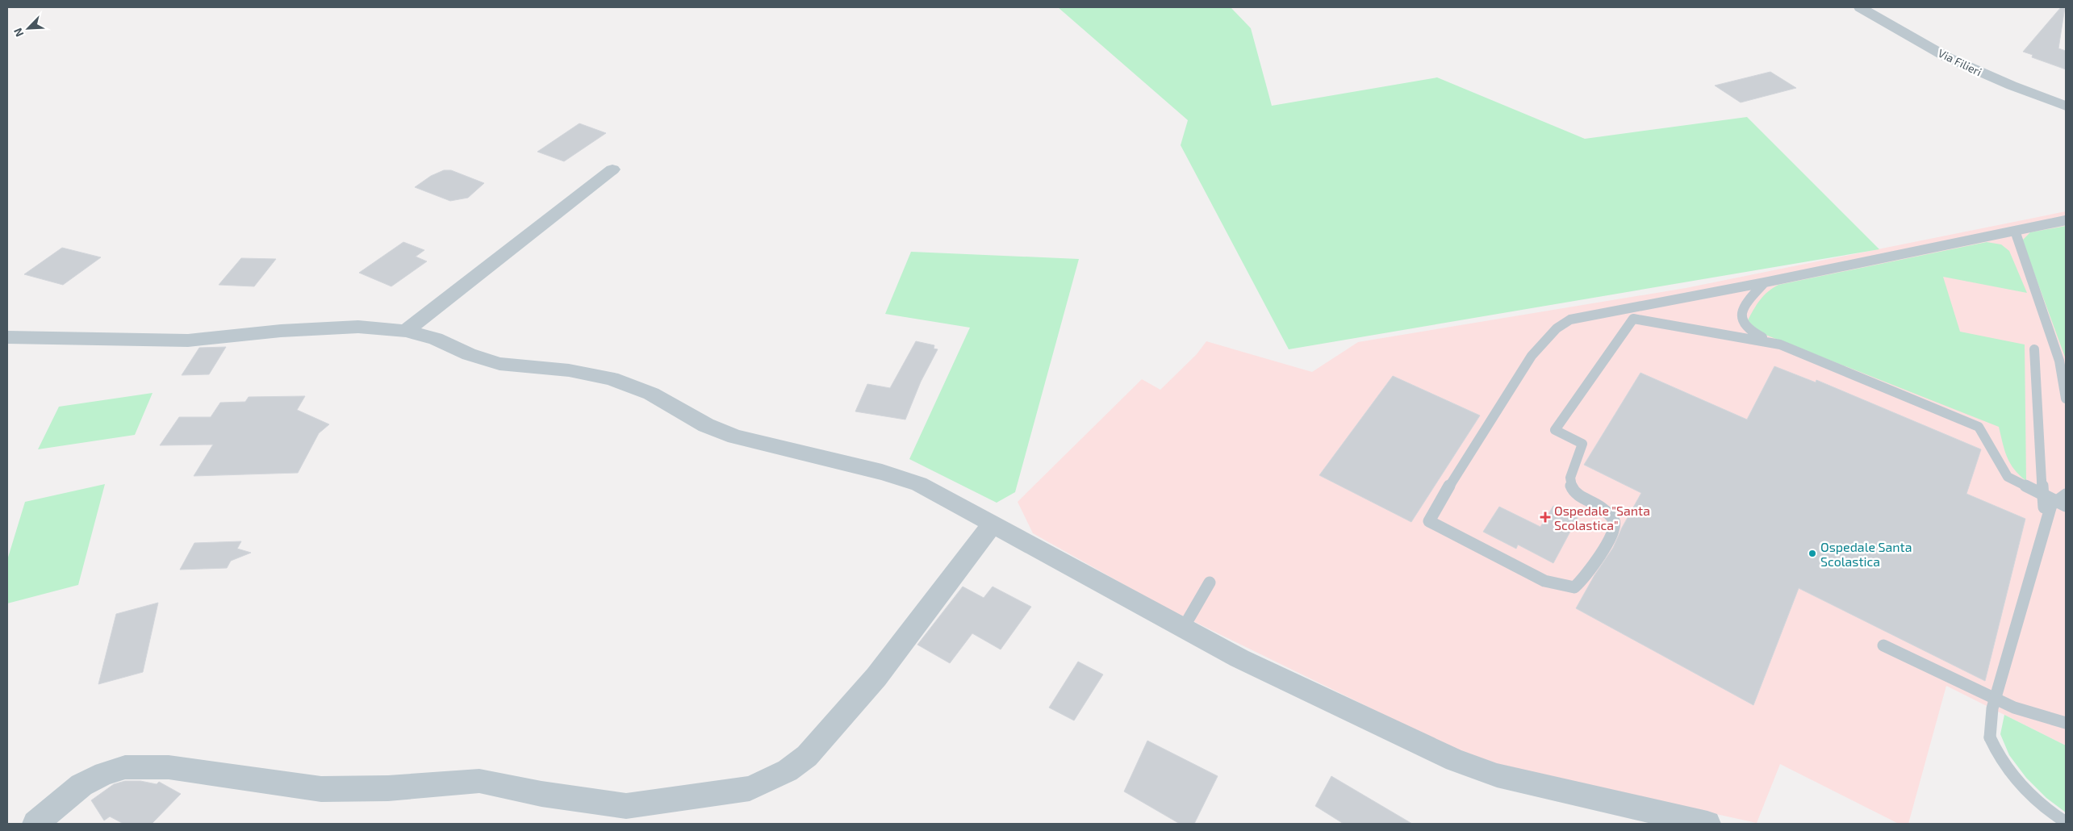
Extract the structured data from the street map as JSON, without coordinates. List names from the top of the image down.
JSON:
{
  "streets": {
    "street": ["Via Filieri"]
  },
  "places": {
    "health": ["Ospedale \"Santa Scolastica\""],
    "other": ["Ospedale Santa Scolastica"]
  },
  "north": "bottom left"
}
